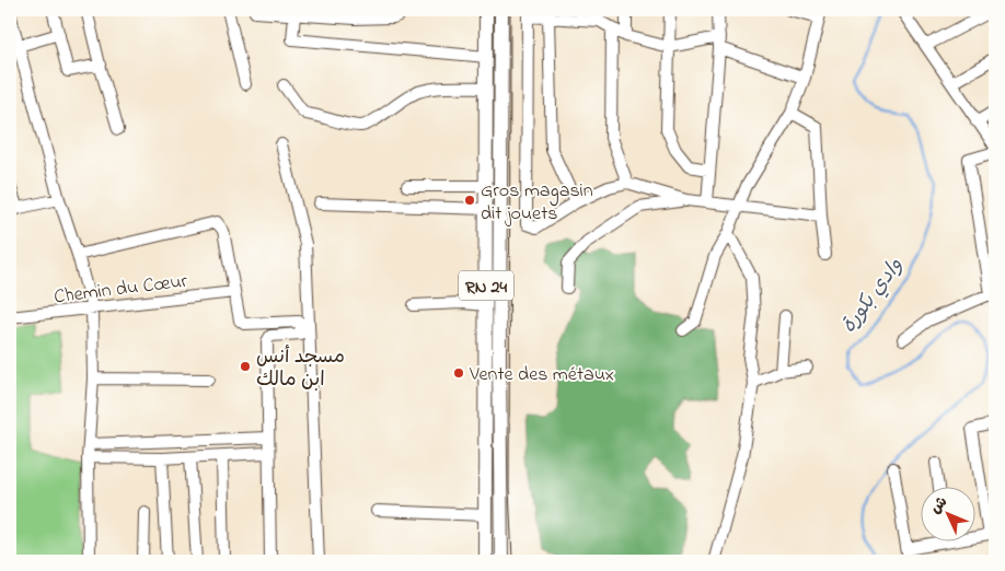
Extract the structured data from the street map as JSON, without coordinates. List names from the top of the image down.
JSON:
{
  "streets": {
    "main road": ["RN 24"],
    "street": ["Chemin du Cœur"]
  },
  "water": ["وادي بكورة"],
  "places": ["Gros magasin dit jouets", "مسجد أنس ابن مالك", "Vente des métaux"],
  "north": "top left"
}
